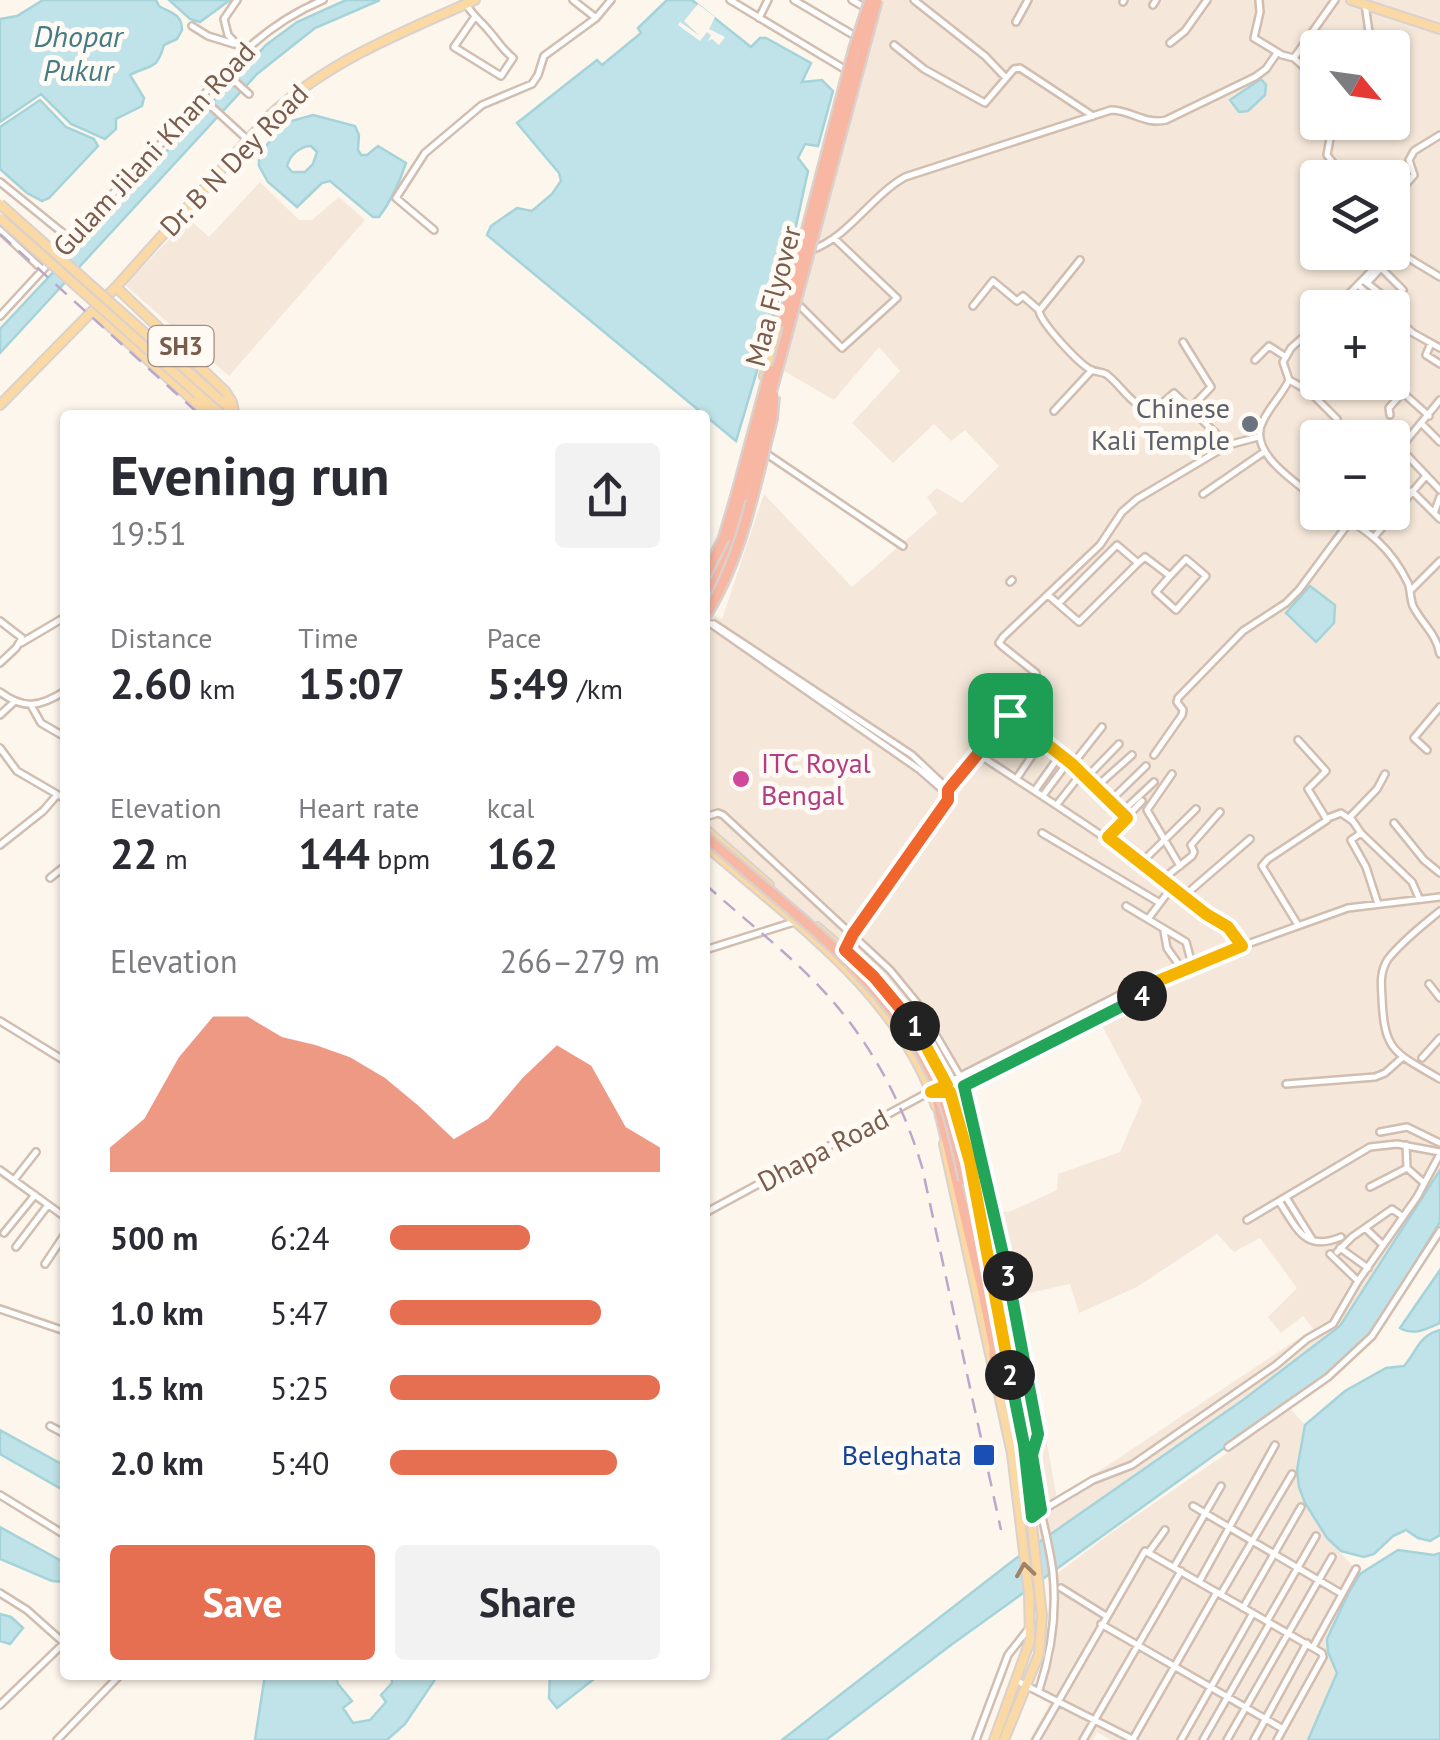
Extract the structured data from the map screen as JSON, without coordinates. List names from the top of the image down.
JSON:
{
  "streets": {
    "highway": ["Maa Flyover"],
    "main road": ["Dr. B N Dey Road", "SH3"],
    "street": ["Gulam Jilani Khan Road", "Dhapa Road"]
  },
  "crossings": [
    ["Dr. B N Dey Road", "SH3"]
  ],
  "water": ["Dhopar Pukur"],
  "places": {
    "other": ["Chinese Kali Temple", "ITC Royal Bengal"],
    "transit": ["Beleghata"]
  },
  "north": "bottom right",
  "page": {
    "map_buttons": ["+", "−"],
    "heading": ["Evening run", "19:51"],
    "stats": [
      ["Distance", "2.60 km"],
      ["Time", "15:07"],
      ["Pace", "5:49 /km"],
      ["Elevation", "22 m"],
      ["Heart rate", "144 bpm"],
      ["kcal", "162"]
    ],
    "chart": ["Elevation", "266–279 m"],
    "pins": [
      "4",
      "1",
      "3",
      "2"
    ],
    "list": [
      {
        "name": "500 m",
        "note": "6:24"
      },
      {
        "name": "1.0 km",
        "note": "5:47"
      },
      {
        "name": "1.5 km",
        "note": "5:25"
      },
      {
        "name": "2.0 km",
        "note": "5:40"
      }
    ],
    "buttons": ["Save", "Share"]
  }
}
